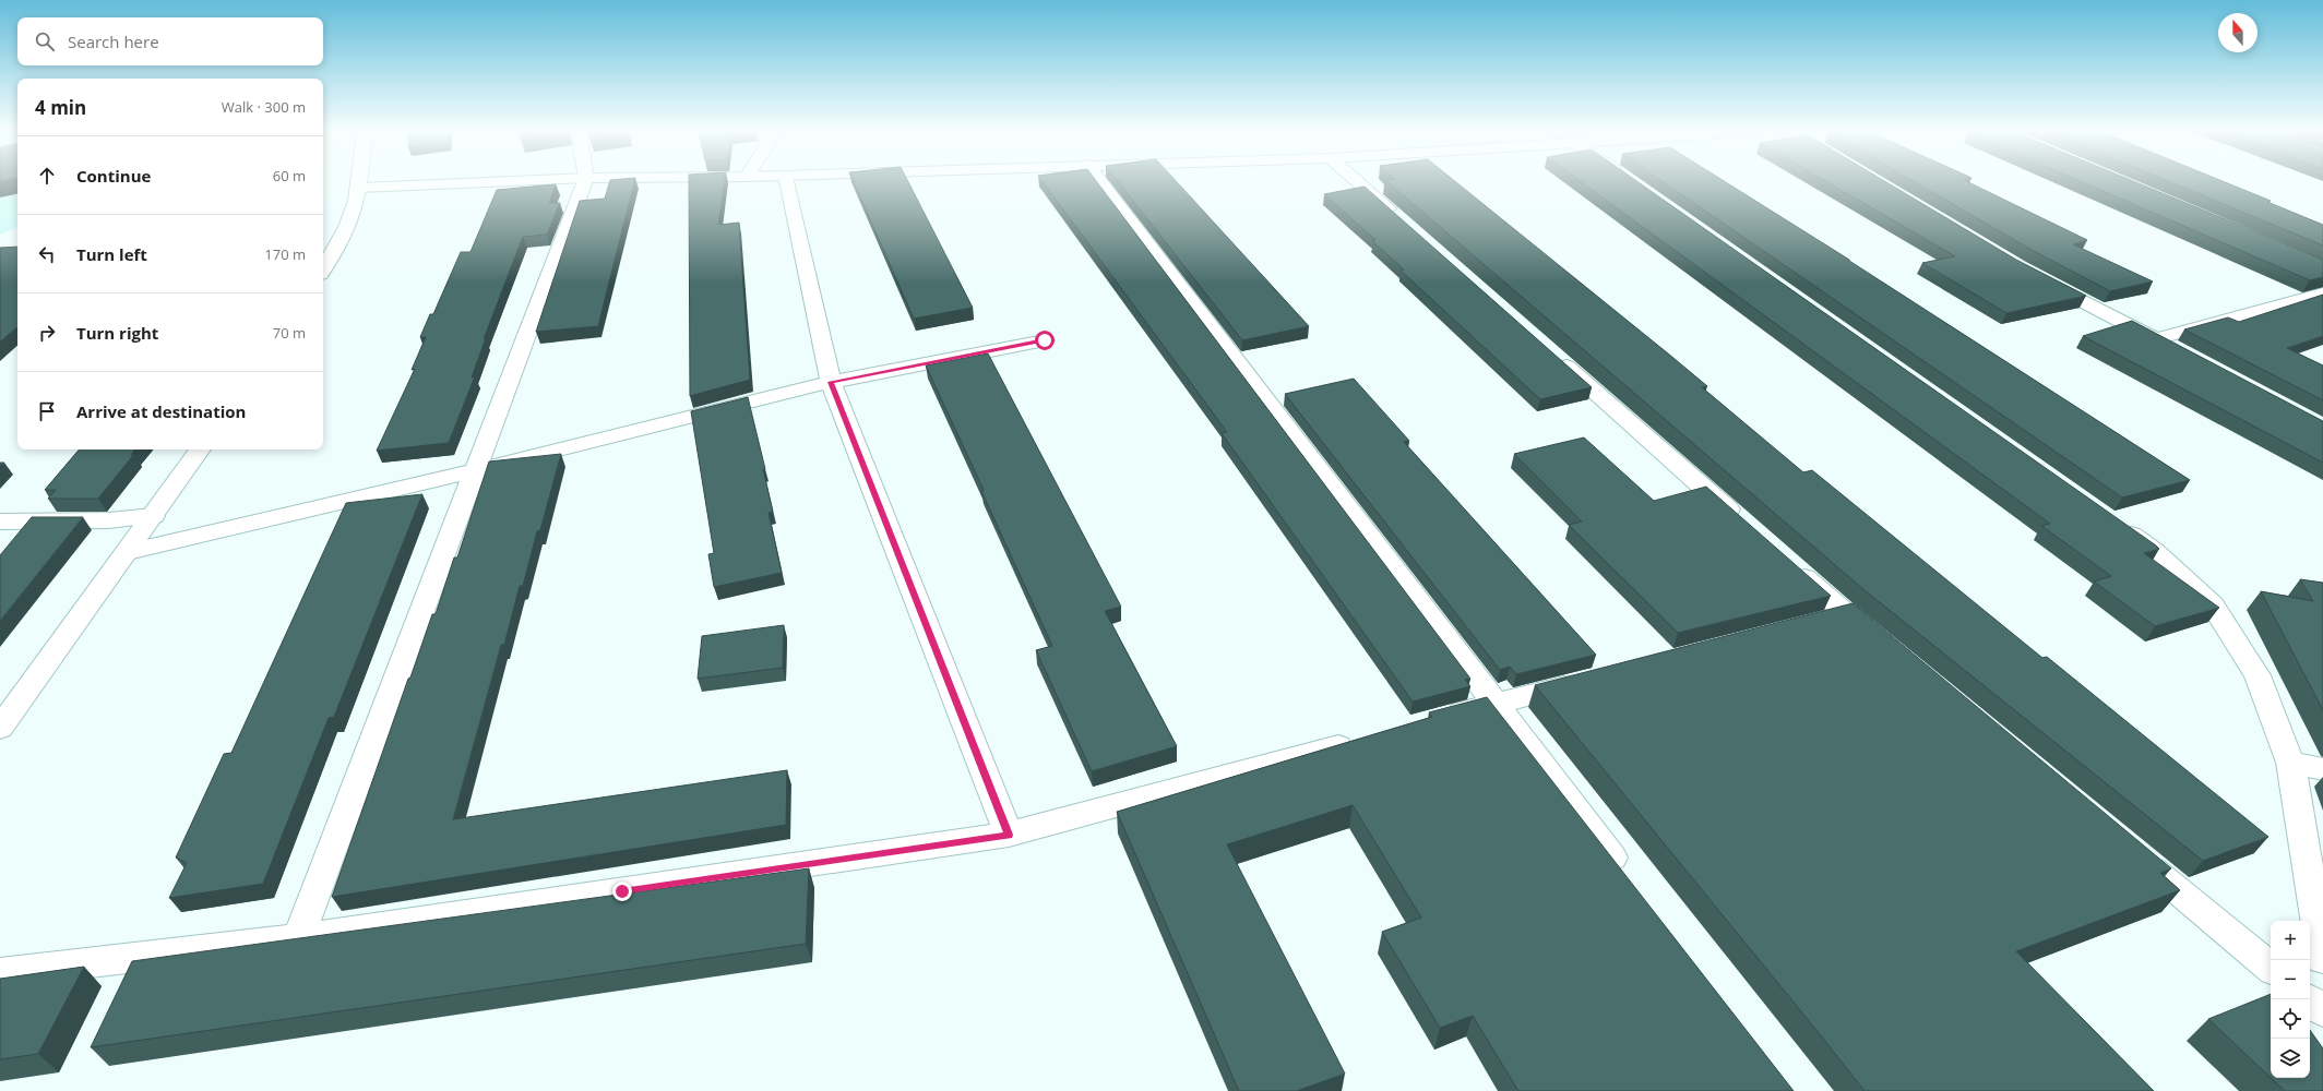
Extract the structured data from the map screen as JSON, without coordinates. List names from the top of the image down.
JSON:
{
  "north": "top",
  "page": {
    "search": "Search here",
    "heading": ["4 min", "Walk · 300 m"],
    "list": [
      ["Continue", "60 m"],
      ["Turn left", "170 m"],
      ["Turn right", "70 m"],
      "Arrive at destination"
    ],
    "map_buttons": ["+", "−"]
  }
}
